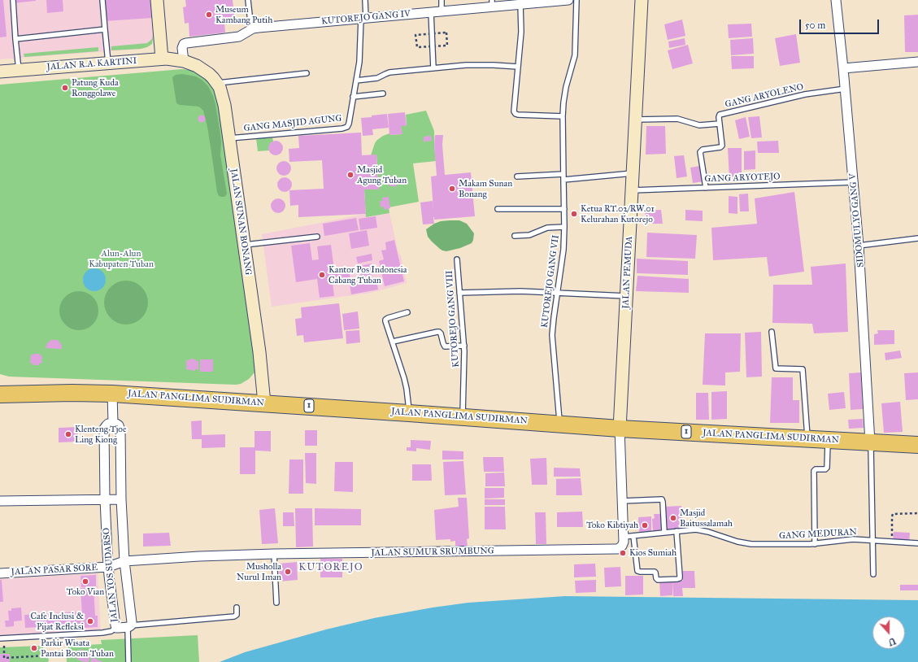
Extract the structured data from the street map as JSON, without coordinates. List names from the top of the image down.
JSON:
{
  "streets": {
    "highway": ["JALAN PANGLIMA SUDIRMAN", "1"],
    "street": [
      "KUTOREJO GANG IV",
      "JALAN R.A. KARTINI",
      "SIDOMULYO GANG V",
      "JALAN SUNAN BONANG",
      "JALAN PEMUDA",
      "JALAN SUMUR SRUMBUNG",
      "JALAN PASAR SORE",
      "JALAN YOS SUDARSO"
    ],
    "lane": [
      "GANG ARYOLENO",
      "GANG MASJID AGUNG",
      "GANG ARYOTEJO",
      "KUTOREJO GANG VII",
      "KUTOREJO GANG VIII",
      "GANG MEDURAN"
    ]
  },
  "crossings": [
    ["KUTOREJO GANG IV", "JALAN R.A. KARTINI"],
    ["KUTOREJO GANG IV", "JALAN SUNAN BONANG"],
    ["JALAN R.A. KARTINI", "JALAN SUNAN BONANG"],
    ["GANG ARYOLENO", "SIDOMULYO GANG V"],
    ["GANG MASJID AGUNG", "JALAN SUNAN BONANG"],
    ["GANG ARYOTEJO", "SIDOMULYO GANG V"],
    ["GANG ARYOTEJO", "JALAN PEMUDA"],
    ["SIDOMULYO GANG V", "JALAN PANGLIMA SUDIRMAN"],
    ["JALAN SUNAN BONANG", "JALAN PANGLIMA SUDIRMAN"],
    ["JALAN PEMUDA", "JALAN PANGLIMA SUDIRMAN"],
    ["KUTOREJO GANG VII", "JALAN PANGLIMA SUDIRMAN"],
    ["KUTOREJO GANG VIII", "JALAN PANGLIMA SUDIRMAN"],
    ["JALAN PANGLIMA SUDIRMAN", "JALAN YOS SUDARSO"],
    ["GANG MEDURAN", "JALAN SUMUR SRUMBUNG"],
    ["JALAN SUMUR SRUMBUNG", "JALAN PASAR SORE"],
    ["JALAN SUMUR SRUMBUNG", "JALAN YOS SUDARSO"],
    ["JALAN PASAR SORE", "JALAN YOS SUDARSO"]
  ],
  "districts": ["KUTOREJO"],
  "parks": ["Alun-Alun Kabupaten Tuban"],
  "places": [
    "Museum Kambang Putih",
    "Patung Kuda Ronggolawe",
    "Masjid Agung Tuban",
    "Makam Sunan Bonang",
    "Ketua RT.02/RW.01 Kelurahan Kutorejo",
    "Kantor Pos Indonesia Cabang Tuban",
    "Klenteng Tjoe Ling Kiong",
    "Masjid Baitussalamah",
    "Toko Kibtiyah",
    "Kios Sumiah",
    "Musholla Nurul Iman",
    "Toko Vian",
    "Cafe Inclusi & Pijat Refleksi",
    "Parkir Wisata Pantai Boom Tuban"
  ],
  "scale_bar": "50 m",
  "north": "bottom"
}
